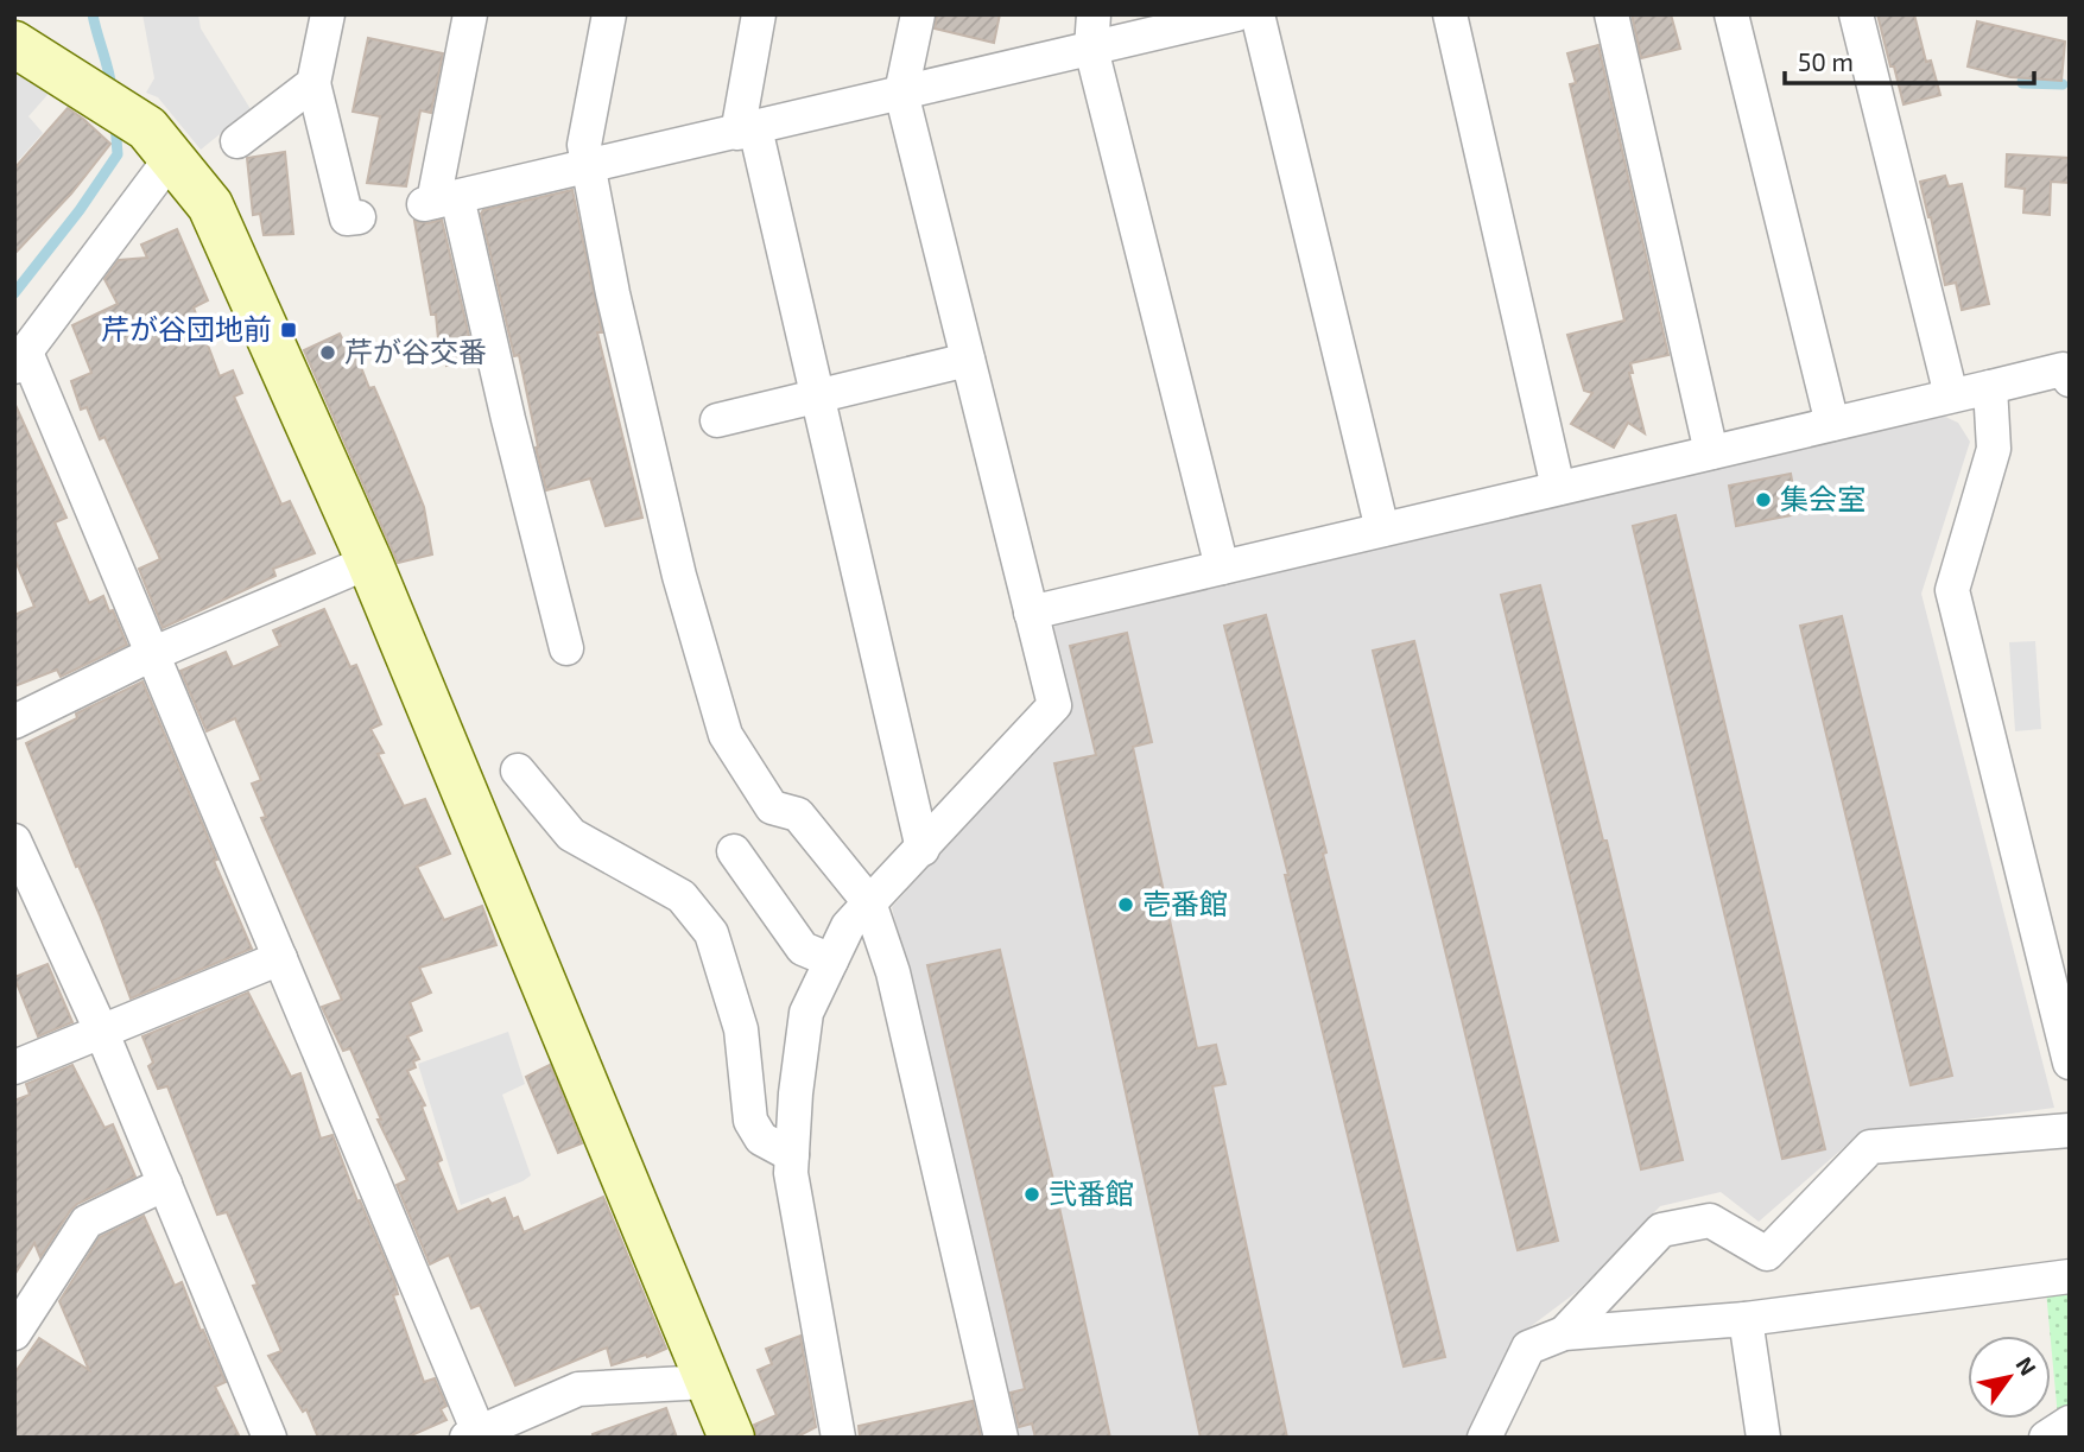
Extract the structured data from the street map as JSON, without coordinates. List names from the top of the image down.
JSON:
{
  "places": {
    "transit": ["芹が谷団地前"],
    "other": [
      "芹が谷交番",
      "集会室",
      "壱番館",
      "弐番館"
    ]
  },
  "scale_bar": "50 m",
  "north": "top right"
}
